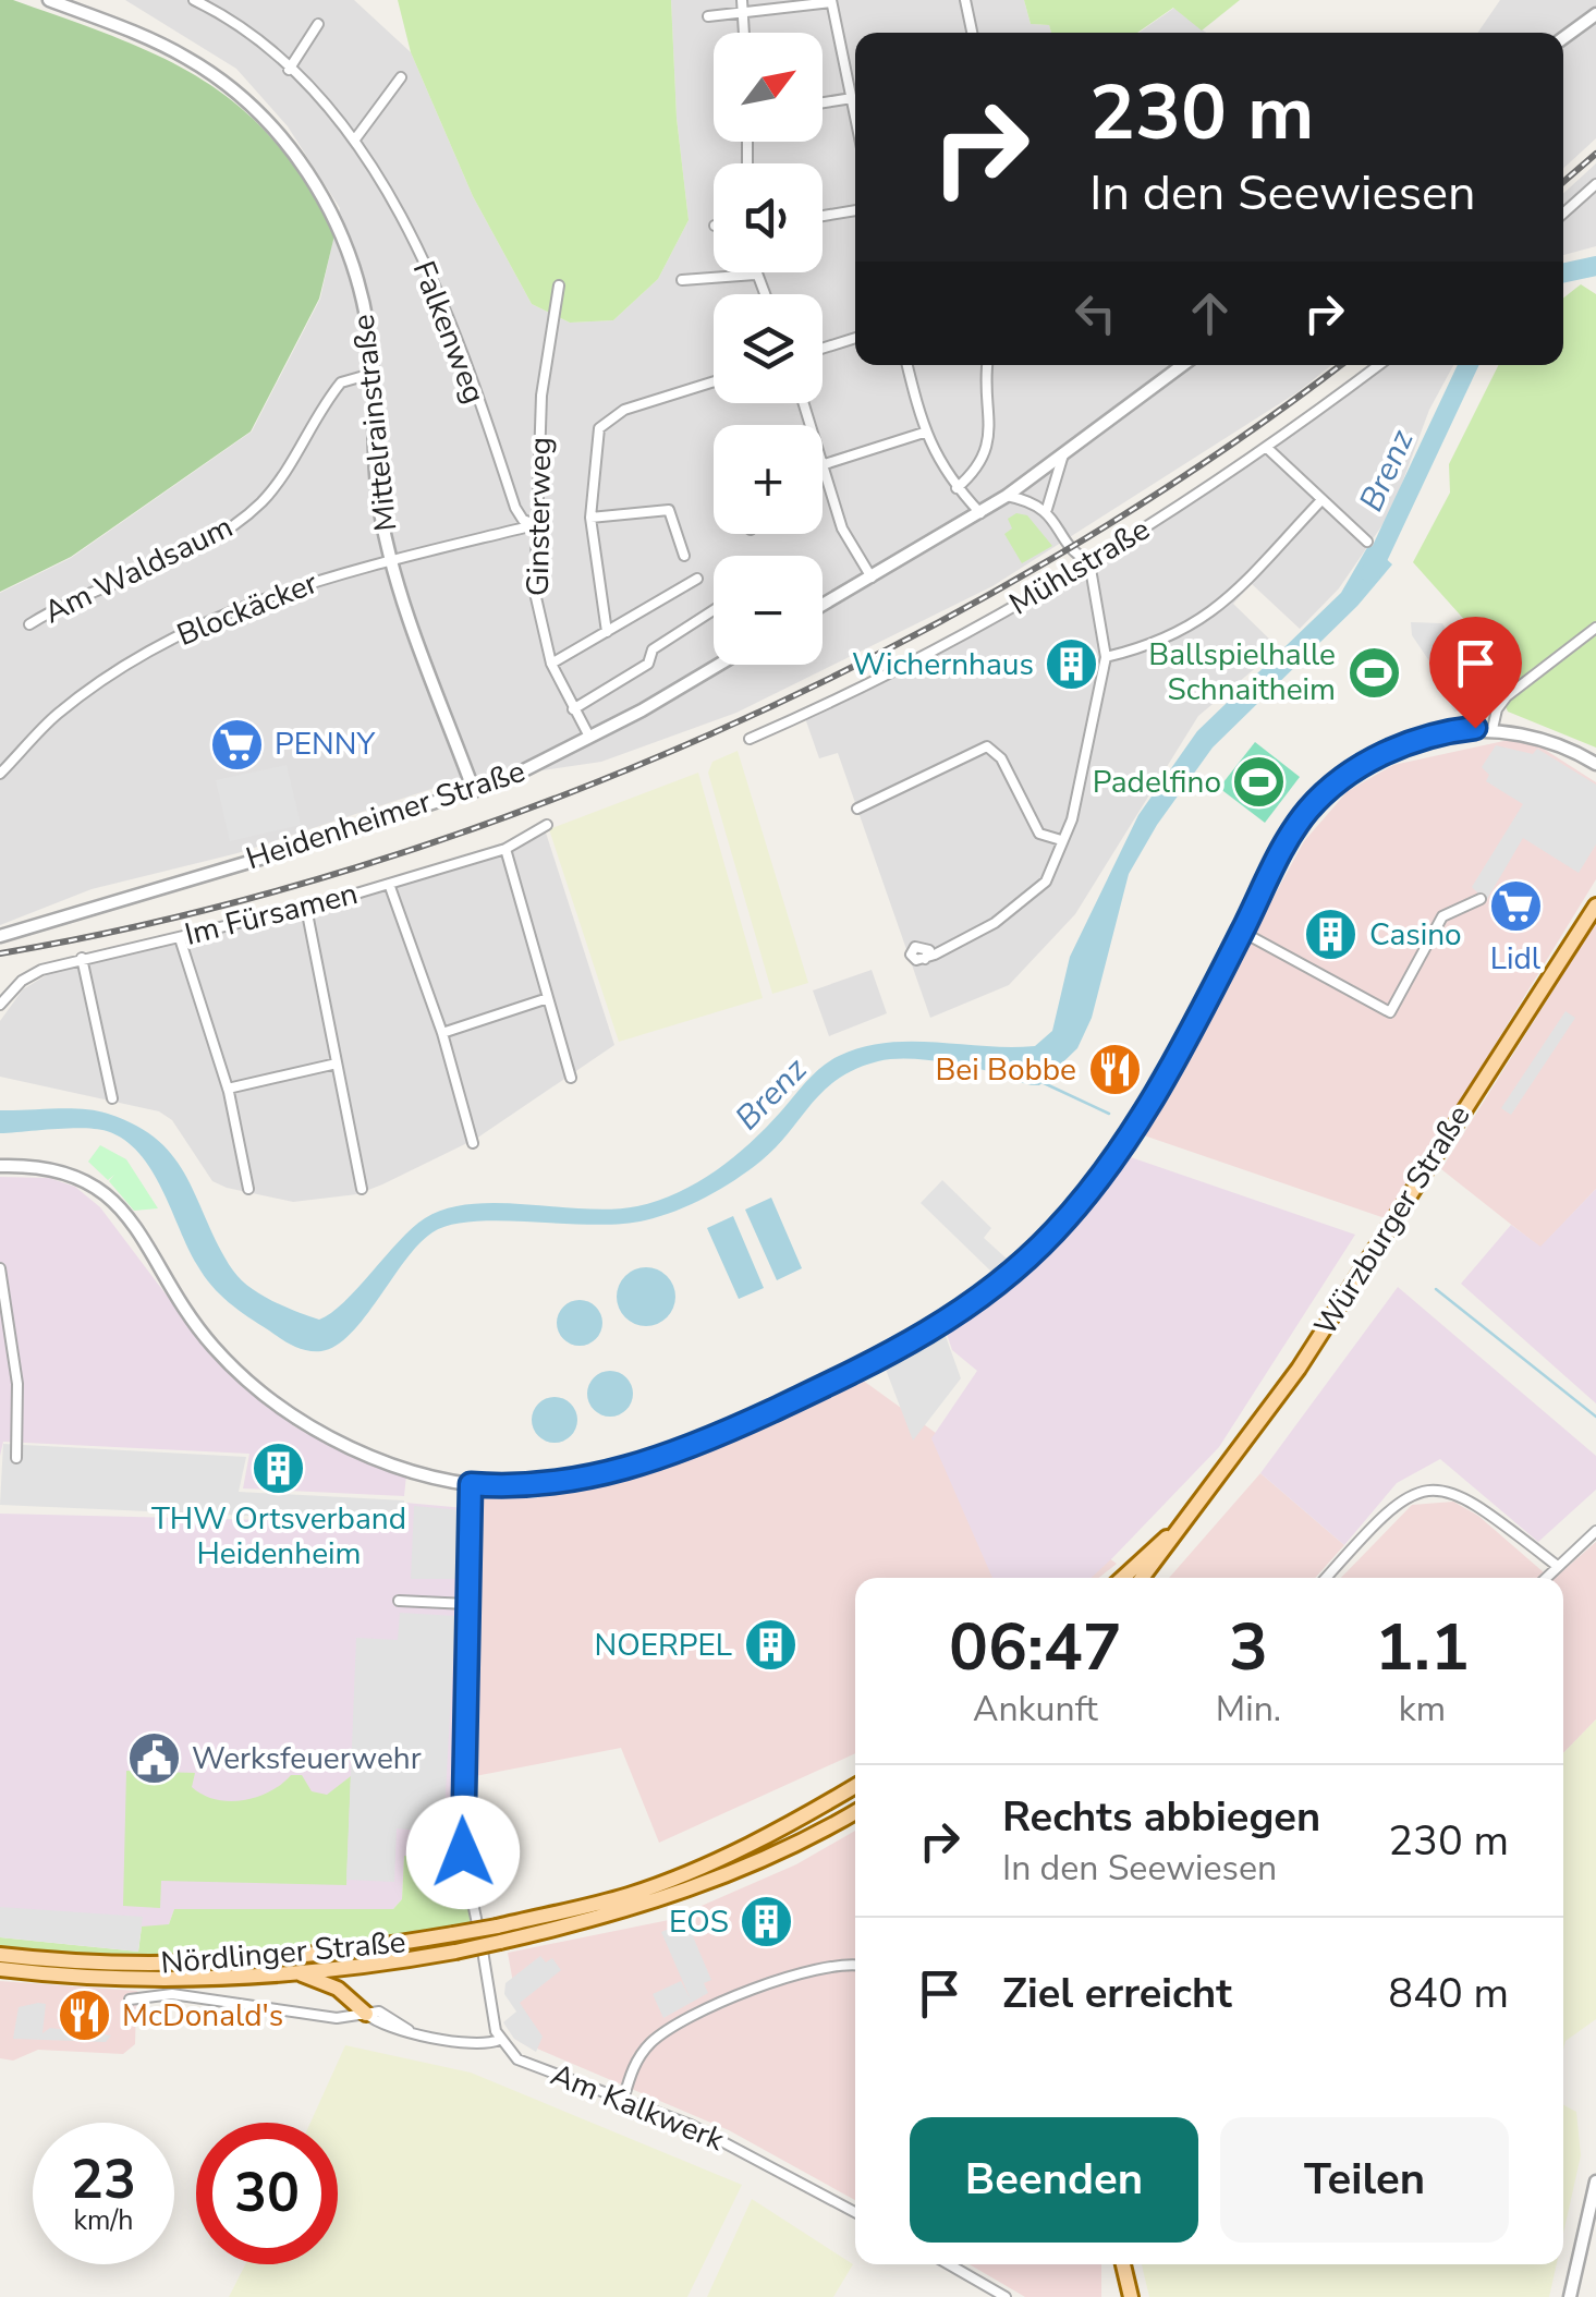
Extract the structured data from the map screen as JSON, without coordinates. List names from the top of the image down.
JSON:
{
  "streets": {
    "main road": ["Würzburger Straße", "Nördlinger Straße"],
    "street": [
      "Falkenweg",
      "Mittelrainstraße",
      "Ginsterweg",
      "Mühlstraße",
      "Am Waldsaum",
      "Blockäcker",
      "Heidenheimer Straße",
      "Im Fürsamen",
      "Am Kalkwerk"
    ]
  },
  "crossings": [
    ["Falkenweg", "Ginsterweg"],
    ["Falkenweg", "Blockäcker"],
    ["Mittelrainstraße", "Am Waldsaum"],
    ["Mittelrainstraße", "Blockäcker"],
    ["Mittelrainstraße", "Heidenheimer Straße"],
    ["Ginsterweg", "Blockäcker"],
    ["Ginsterweg", "Heidenheimer Straße"]
  ],
  "water": ["Brenz"],
  "places": {
    "building": [
      "Wichernhaus",
      "Casino",
      "THW Ortsverband Heidenheim",
      "NOERPEL",
      "EOS"
    ],
    "sports": ["Ballspielhalle Schnaitheim", "Padelfino"],
    "supermarket": ["PENNY", "Lidl"],
    "restaurant": ["Bei Bobbe", "McDonald's"],
    "public building": ["Werksfeuerwehr"]
  },
  "north": "top right",
  "page": {
    "map_buttons": ["+", "−"],
    "turn": ["230 m", "In den Seewiesen"],
    "eta": [
      "06:47",
      "Ankunft",
      "3",
      "Min.",
      "1.1",
      "km"
    ],
    "list": [
      {
        "name": "Rechts abbiegen",
        "note": "In den Seewiesen",
        "value": "230 m"
      },
      {
        "name": "Ziel erreicht",
        "value": "840 m"
      }
    ],
    "buttons": ["Beenden", "Teilen"],
    "speed": "23 km/h",
    "limit": "30"
  }
}
